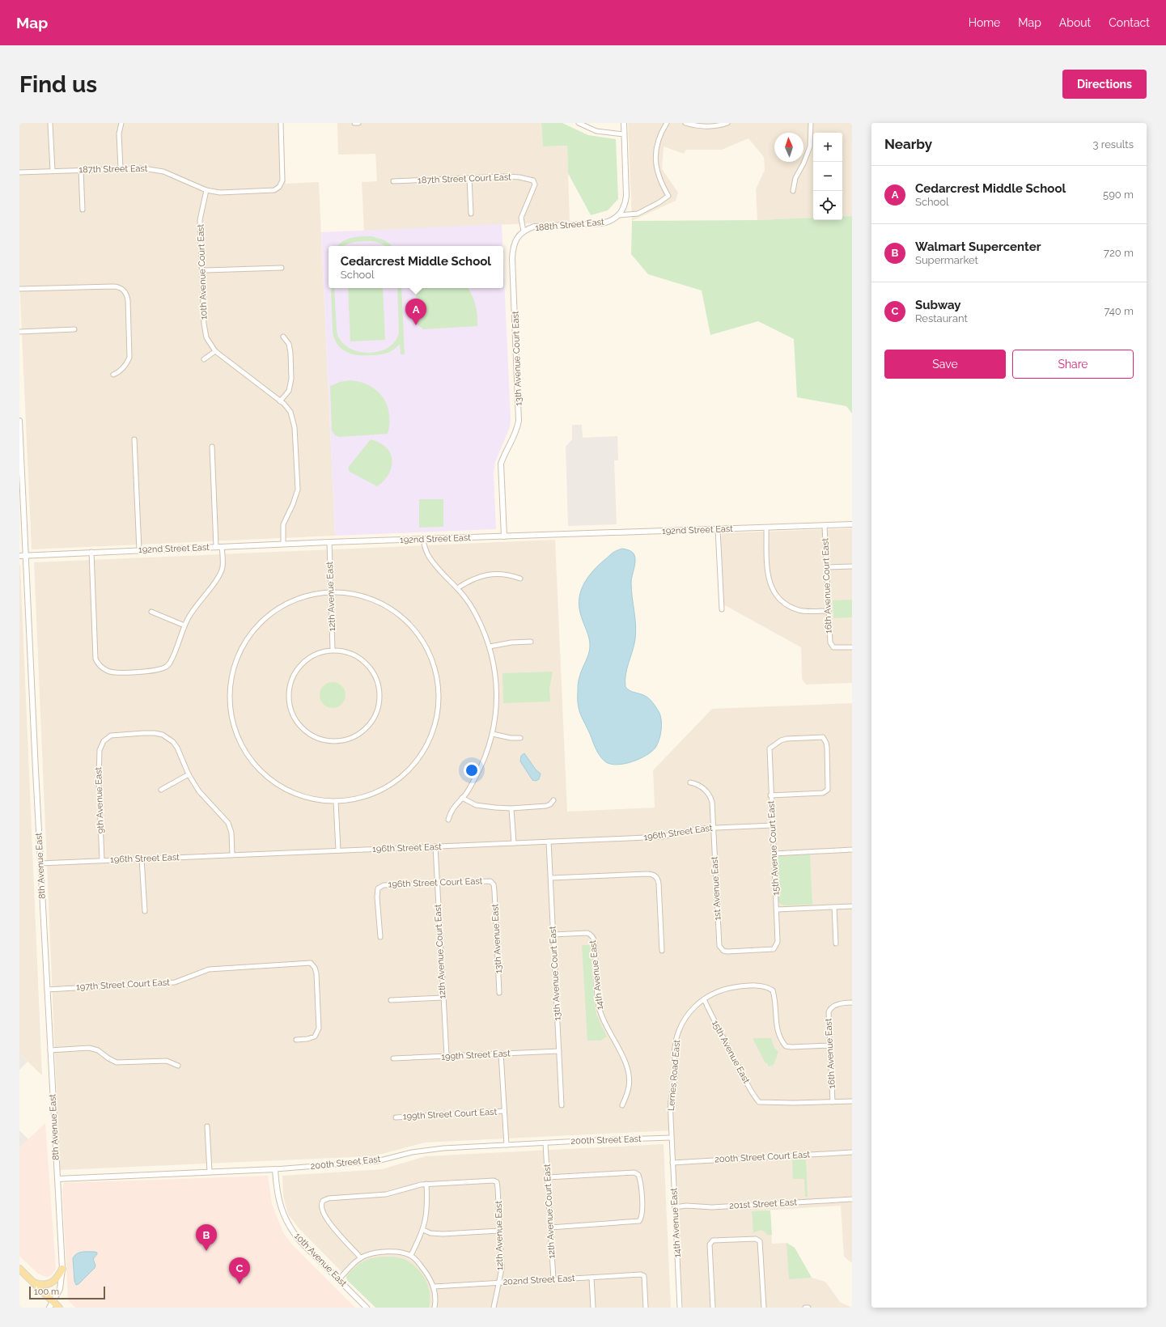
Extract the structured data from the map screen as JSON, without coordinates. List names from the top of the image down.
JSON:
{
  "streets": {
    "street": [
      "187th Street East",
      "187th Street Court East",
      "188th Street East",
      "10th Avenue Court East",
      "13th Avenue Court East",
      "192nd Street East",
      "16th Avenue Court East",
      "12th Avenue East",
      "9th Avenue East",
      "196th Street East",
      "15th Avenue Court East",
      "8th Avenue East",
      "196th Street Court East",
      "1st Avenue East",
      "13th Avenue East",
      "12th Avenue Court East",
      "14th Avenue East",
      "197th Street Court East",
      "15th Avenue East",
      "16th Avenue East",
      "199th Street East",
      "Lernes Road East",
      "199th Street Court East",
      "200th Street East",
      "200th Street Court East",
      "201st Street East",
      "10th Avenue East",
      "202nd Street East"
    ]
  },
  "crossings": [
    ["187th Street East", "10th Avenue Court East"],
    ["187th Street Court East", "188th Street East"],
    ["187th Street Court East", "13th Avenue Court East"],
    ["188th Street East", "13th Avenue Court East"],
    ["10th Avenue Court East", "192nd Street East"],
    ["13th Avenue Court East", "192nd Street East"],
    ["13th Avenue Court East", "196th Street East"],
    ["13th Avenue Court East", "14th Avenue East"],
    ["13th Avenue Court East", "199th Street East"],
    ["192nd Street East", "16th Avenue Court East"],
    ["192nd Street East", "12th Avenue East"],
    ["192nd Street East", "8th Avenue East"],
    ["12th Avenue East", "202nd Street East"],
    ["9th Avenue East", "196th Street East"],
    ["196th Street East", "15th Avenue Court East"],
    ["196th Street East", "8th Avenue East"],
    ["196th Street East", "1st Avenue East"],
    ["196th Street East", "12th Avenue Court East"],
    ["15th Avenue Court East", "1st Avenue East"],
    ["8th Avenue East", "197th Street Court East"],
    ["8th Avenue East", "200th Street East"],
    ["196th Street Court East", "13th Avenue East"],
    ["196th Street Court East", "12th Avenue Court East"],
    ["12th Avenue Court East", "199th Street East"],
    ["12th Avenue Court East", "200th Street East"],
    ["12th Avenue Court East", "202nd Street East"],
    ["14th Avenue East", "Lernes Road East"],
    ["14th Avenue East", "200th Street East"],
    ["14th Avenue East", "200th Street Court East"],
    ["14th Avenue East", "201st Street East"],
    ["15th Avenue East", "16th Avenue East"],
    ["15th Avenue East", "Lernes Road East"],
    ["16th Avenue East", "Lernes Road East"],
    ["Lernes Road East", "200th Street East"],
    ["200th Street East", "10th Avenue East"]
  ],
  "scale_bar": "100 m",
  "north": "top",
  "page": {
    "header": "Map",
    "nav": [
      "Home",
      "Map",
      "About",
      "Contact"
    ],
    "buttons": [
      "Directions",
      ["Save", "Share"]
    ],
    "title": "Find us",
    "heading": ["Nearby", "3 results"],
    "map_buttons": ["+", "−"],
    "list": [
      {
        "mark": "A",
        "name": "Cedarcrest Middle School",
        "note": "School",
        "value": "590 m"
      },
      {
        "mark": "B",
        "name": "Walmart Supercenter",
        "note": "Supermarket",
        "value": "720 m"
      },
      {
        "mark": "C",
        "name": "Subway",
        "note": "Restaurant",
        "value": "740 m"
      }
    ],
    "popup": ["Cedarcrest Middle School", "School"],
    "pins": ["A", "B", "C"],
    "scale": "100 m"
  }
}
